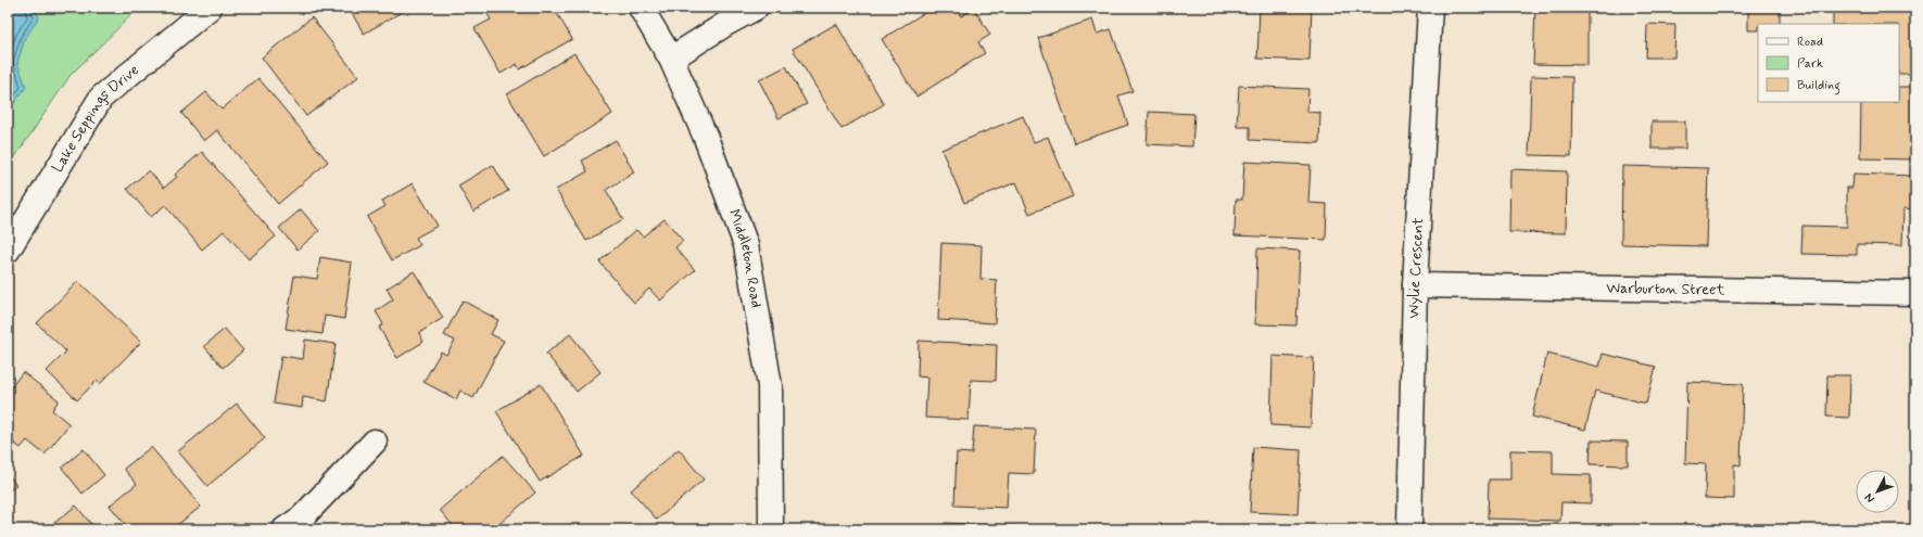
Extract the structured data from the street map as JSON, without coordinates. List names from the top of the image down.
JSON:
{
  "streets": {
    "street": [
      "Lake Seppings Drive",
      "Middleton Road",
      "Wylie Crescent",
      "Warburton Street"
    ]
  },
  "crossings": [
    ["Wylie Crescent", "Warburton Street"]
  ],
  "legend": ["Road", "Park", "Building"],
  "north": "bottom left"
}
